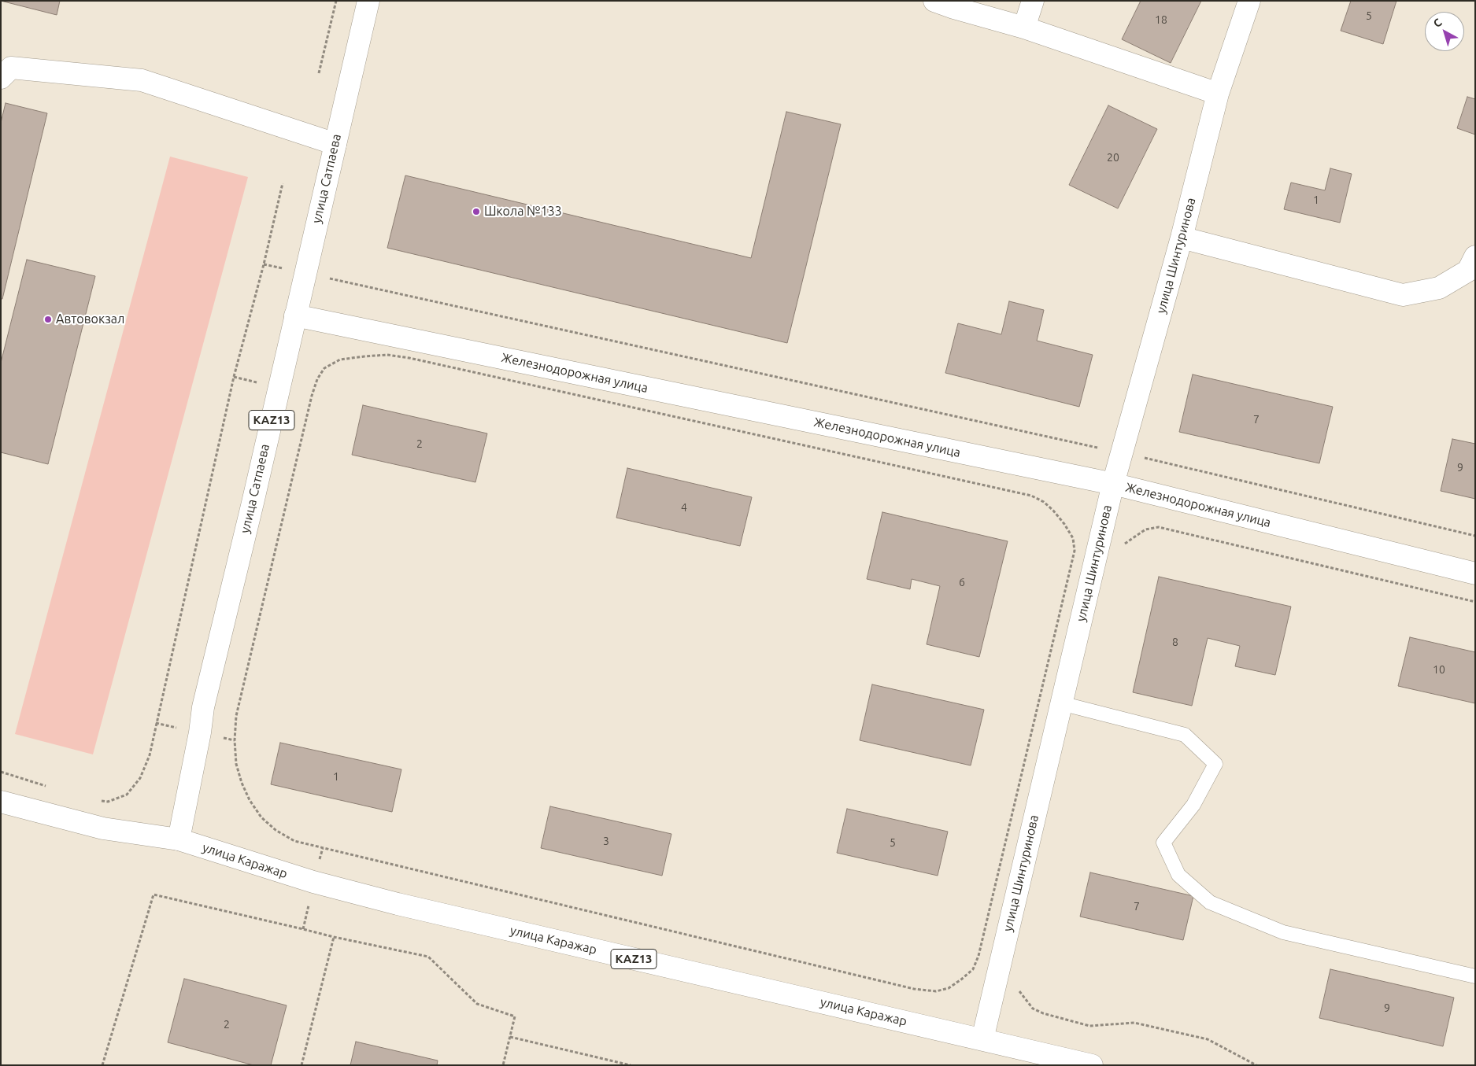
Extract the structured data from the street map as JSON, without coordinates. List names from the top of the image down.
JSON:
{
  "streets": {
    "street": [
      "улица Сатпаева",
      "улица Шинтуринова",
      "Железнодорожная улица",
      "KAZ13",
      "улица Каражар"
    ]
  },
  "crossings": [
    ["улица Сатпаева", "Железнодорожная улица"],
    ["улица Сатпаева", "улица Каражар"],
    ["улица Шинтуринова", "Железнодорожная улица"],
    ["улица Шинтуринова", "улица Каражар"]
  ],
  "places": ["Школа №133", "Автовокзал"],
  "house_numbers": [
    "5",
    "18",
    "20",
    "1",
    "7",
    "2",
    "9",
    "4",
    "6",
    "8",
    "10",
    "1",
    "3",
    "5",
    "7",
    "9",
    "2"
  ],
  "north": "top left"
}
